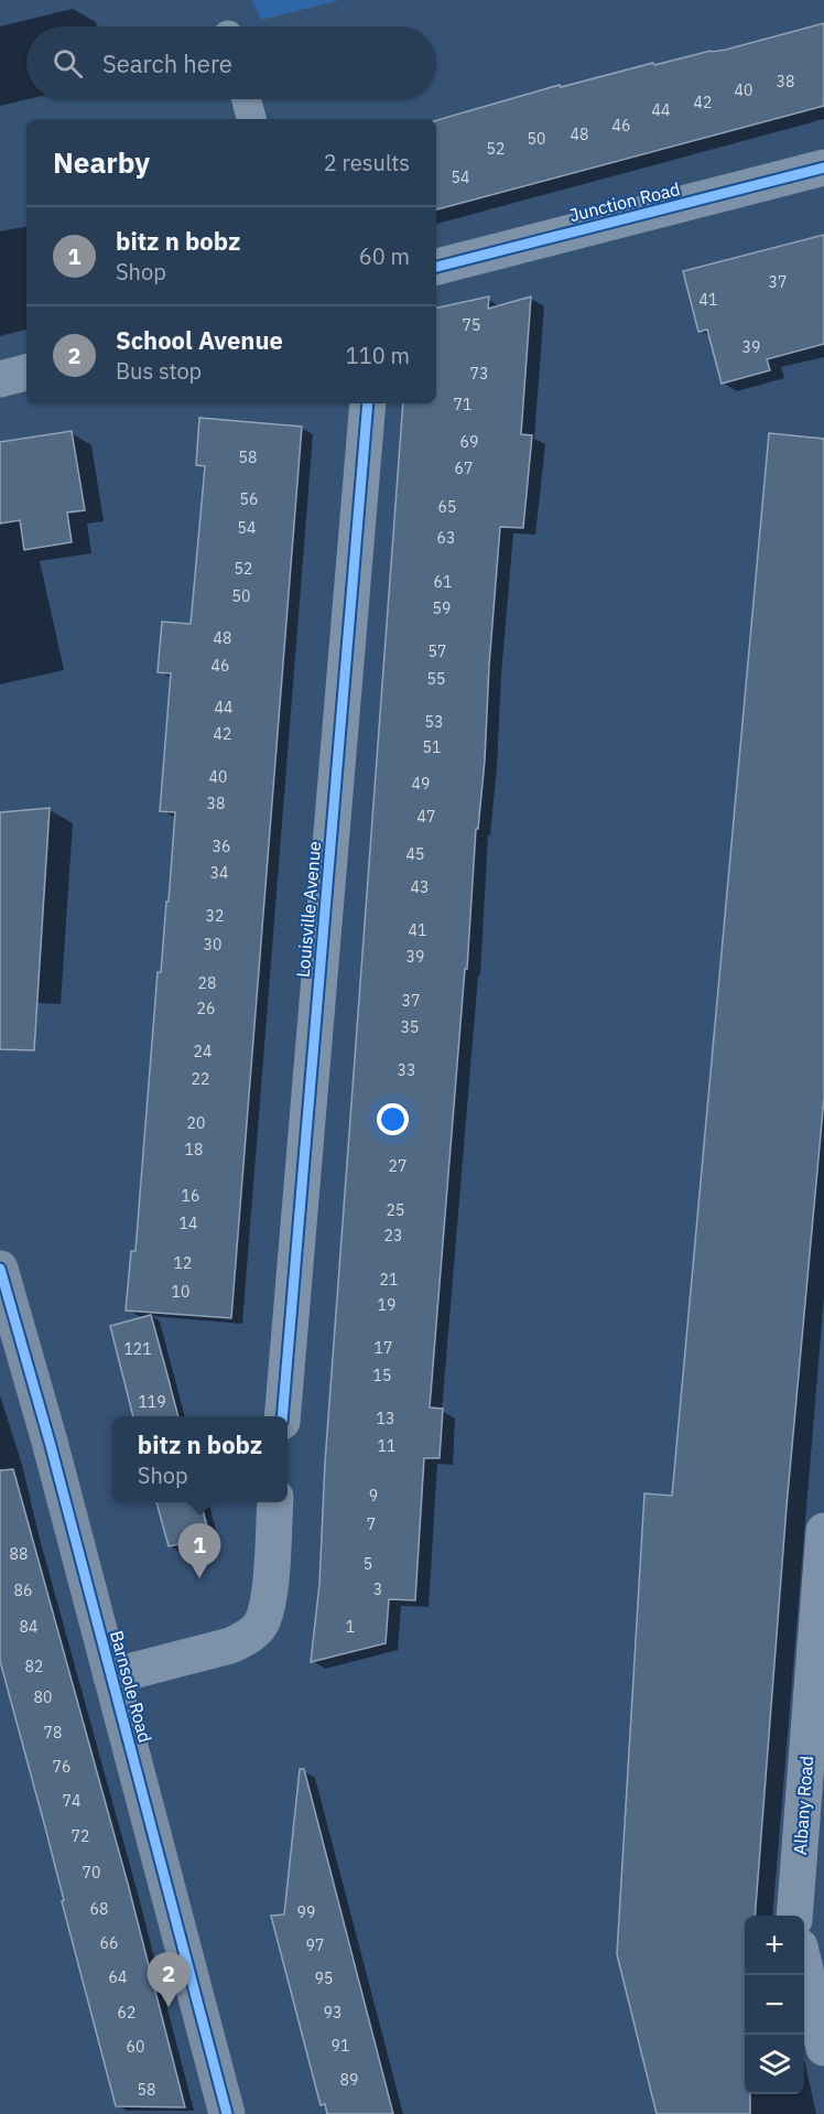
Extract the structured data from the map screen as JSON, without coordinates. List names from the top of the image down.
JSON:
{
  "streets": {
    "street": [
      "Junction Road",
      "Louisville Avenue",
      "Barnsole Road",
      "Albany Road"
    ]
  },
  "house_numbers": [
    "38",
    "40",
    "42",
    "44",
    "46",
    "48",
    "50",
    "52",
    "54",
    "37",
    "41",
    "75",
    "39",
    "73",
    "71",
    "69",
    "58",
    "67",
    "56",
    "65",
    "54",
    "63",
    "52",
    "61",
    "50",
    "59",
    "48",
    "57",
    "46",
    "55",
    "44",
    "53",
    "42",
    "51",
    "40",
    "49",
    "38",
    "47",
    "36",
    "45",
    "34",
    "43",
    "32",
    "41",
    "30",
    "39",
    "28",
    "37",
    "26",
    "35",
    "24",
    "33",
    "22",
    "20",
    "18",
    "27",
    "16",
    "25",
    "14",
    "23",
    "12",
    "21",
    "10",
    "19",
    "17",
    "121",
    "15",
    "119",
    "13",
    "11",
    "9",
    "7",
    "88",
    "5",
    "3",
    "86",
    "84",
    "1",
    "82",
    "80",
    "78",
    "76",
    "74",
    "72",
    "70",
    "68",
    "99",
    "66",
    "97",
    "64",
    "95",
    "62",
    "93",
    "91",
    "60",
    "89",
    "58"
  ],
  "page": {
    "search": "Search here",
    "heading": ["Nearby", "2 results"],
    "list": [
      {
        "mark": "1",
        "name": "bitz n bobz",
        "note": "Shop",
        "value": "60 m"
      },
      {
        "mark": "2",
        "name": "School Avenue",
        "note": "Bus stop",
        "value": "110 m"
      }
    ],
    "popup": ["bitz n bobz", "Shop"],
    "pins": ["1", "2"],
    "map_buttons": ["+", "−"]
  }
}
